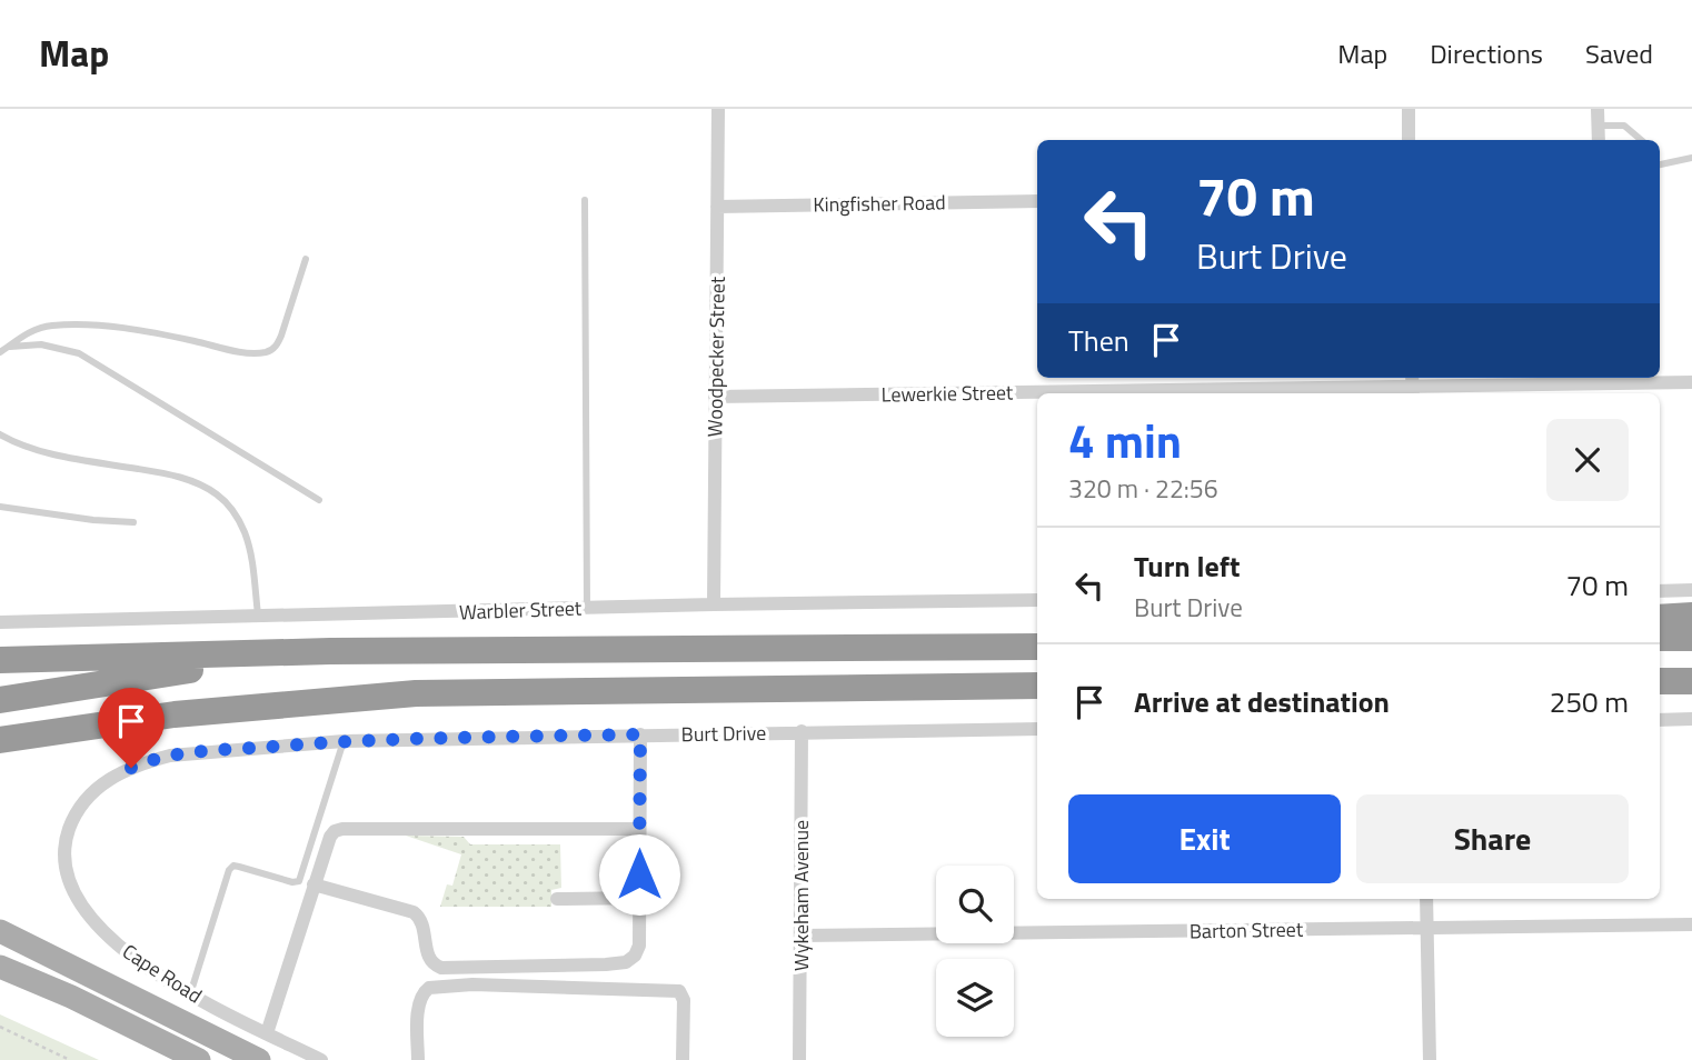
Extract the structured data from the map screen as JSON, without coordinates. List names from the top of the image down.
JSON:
{
  "streets": {
    "main road": ["Cape Road"],
    "street": [
      "Kingfisher Road",
      "Woodpecker Street",
      "Lewerkie Street",
      "Warbler Street",
      "Burt Drive",
      "Wykeham Avenue",
      "Barton Street"
    ]
  },
  "crossings": [
    ["Kingfisher Road", "Woodpecker Street"],
    ["Woodpecker Street", "Lewerkie Street"],
    ["Woodpecker Street", "Warbler Street"],
    ["Burt Drive", "Wykeham Avenue"],
    ["Burt Drive", "Cape Road"],
    ["Wykeham Avenue", "Barton Street"]
  ],
  "page": {
    "header": "Map",
    "nav": ["Map", "Directions", "Saved"],
    "turn": ["70 m", "Burt Drive"],
    "then": "Then",
    "heading": ["4 min", "320 m · 22:56"],
    "list": [
      {
        "name": "Turn left",
        "note": "Burt Drive",
        "value": "70 m"
      },
      {
        "name": "Arrive at destination",
        "value": "250 m"
      }
    ],
    "buttons": ["Exit", "Share"]
  }
}
